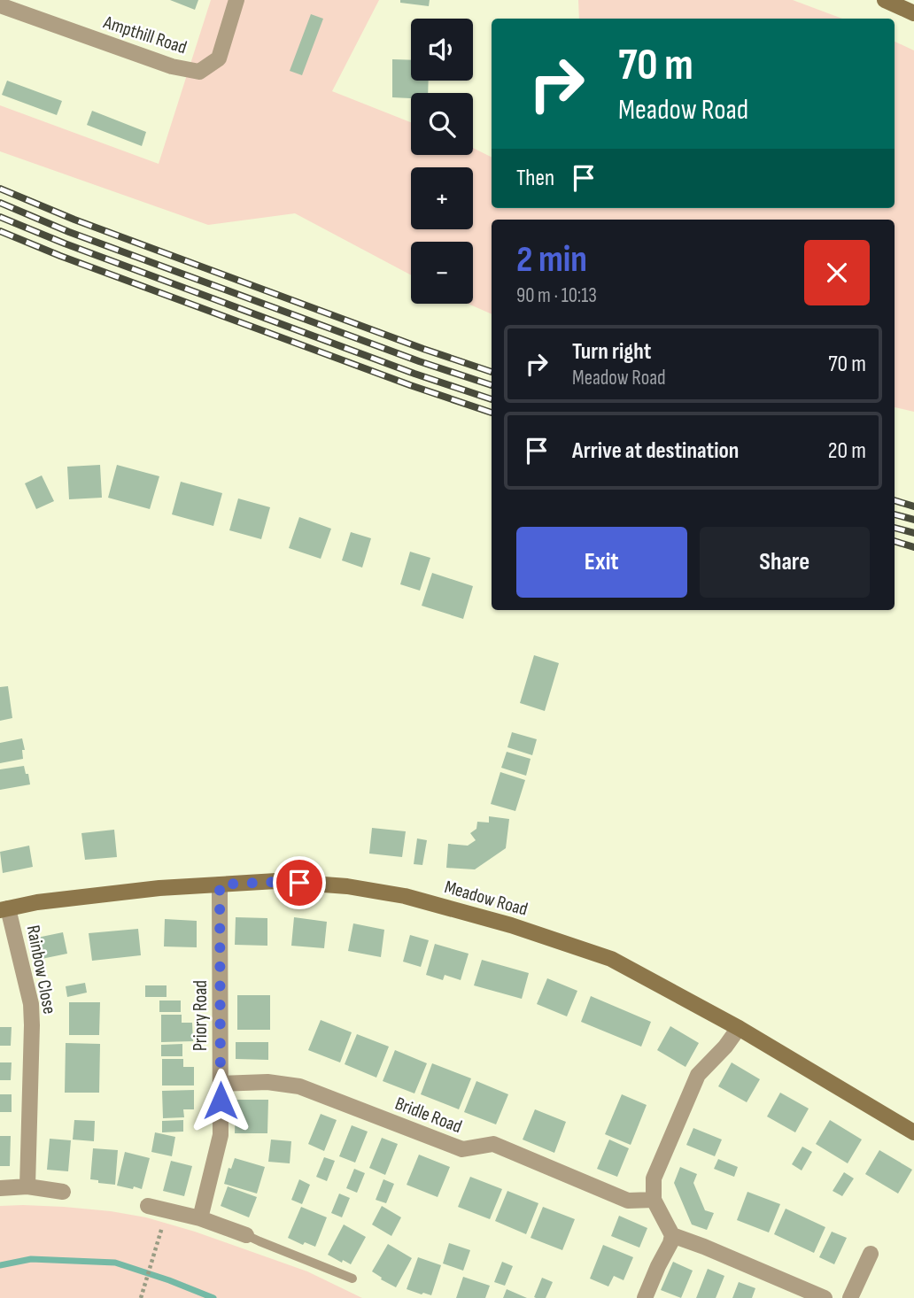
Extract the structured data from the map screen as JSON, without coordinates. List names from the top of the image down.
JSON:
{
  "streets": {
    "street": [
      "Ampthill Road",
      "Meadow Road",
      "Rainbow Close",
      "Priory Road",
      "Bridle Road"
    ]
  },
  "crossings": [
    ["Meadow Road", "Rainbow Close"],
    ["Meadow Road", "Priory Road"],
    ["Priory Road", "Bridle Road"]
  ],
  "page": {
    "map_buttons": ["+", "−"],
    "turn": ["70 m", "Meadow Road"],
    "then": "Then",
    "heading": ["2 min", "90 m · 10:13"],
    "list": [
      {
        "name": "Turn right",
        "note": "Meadow Road",
        "value": "70 m"
      },
      {
        "name": "Arrive at destination",
        "value": "20 m"
      }
    ],
    "buttons": ["Exit", "Share"]
  }
}
